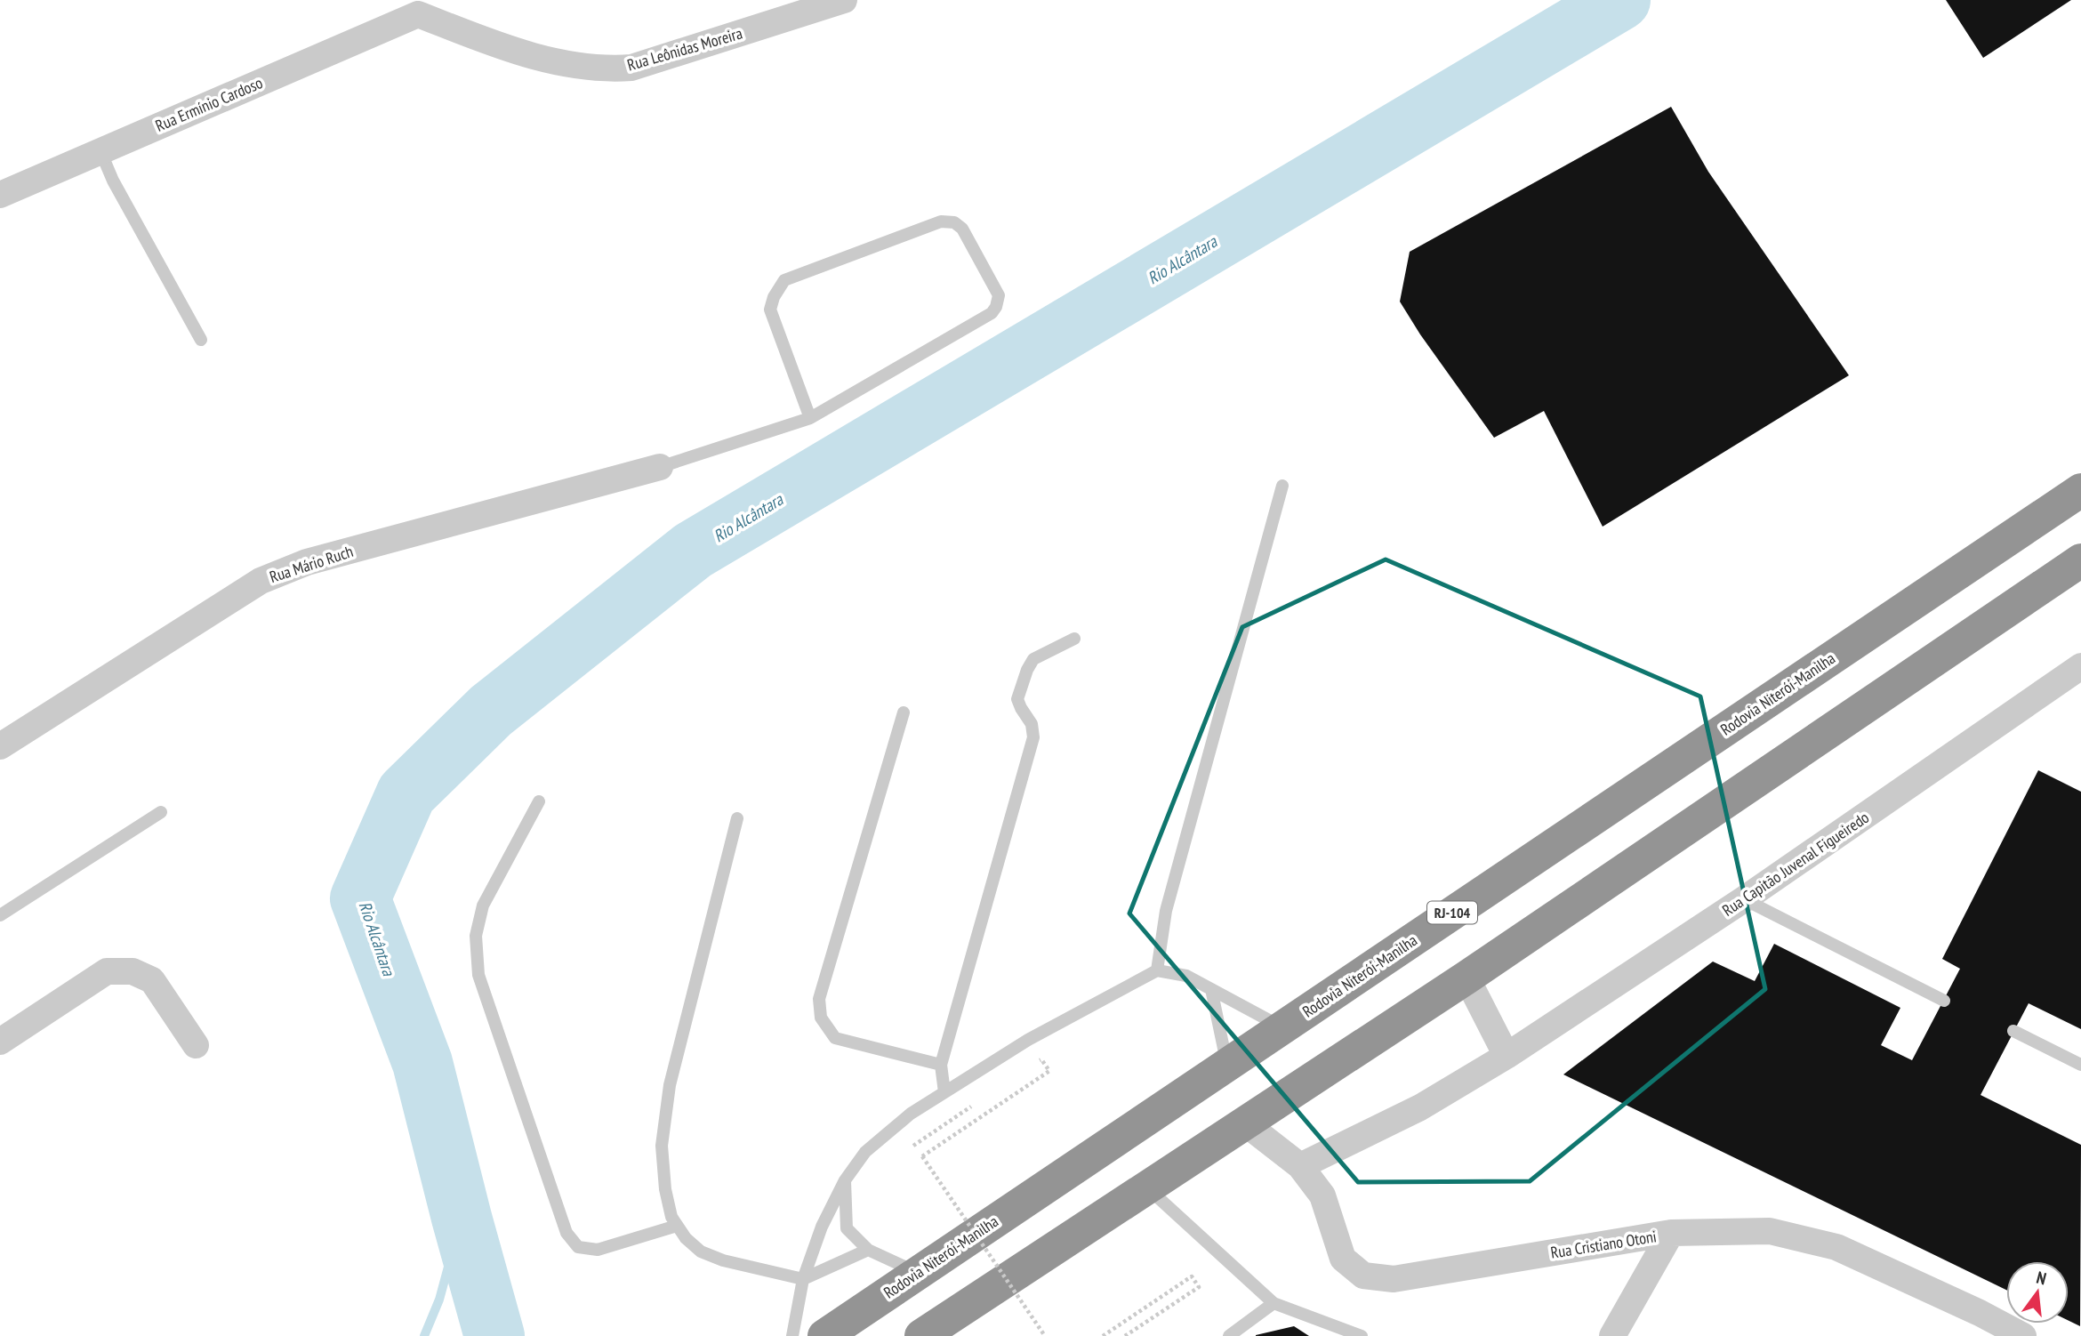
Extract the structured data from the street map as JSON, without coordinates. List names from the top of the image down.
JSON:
{
  "streets": {
    "highway": ["Rodovia Niterói-Manilha", "RJ-104"],
    "street": [
      "Rua Leônidas Moreira",
      "Rua Ermínio Cardoso",
      "Rua Mário Ruch",
      "Rua Capitão Juvenal Figueiredo",
      "Rua Cristiano Otoni"
    ]
  },
  "crossings": [
    ["Rua Leônidas Moreira", "Rua Ermínio Cardoso"],
    ["Rua Capitão Juvenal Figueiredo", "Rua Cristiano Otoni"]
  ],
  "water": ["Rio Alcântara"],
  "north": "top"
}
